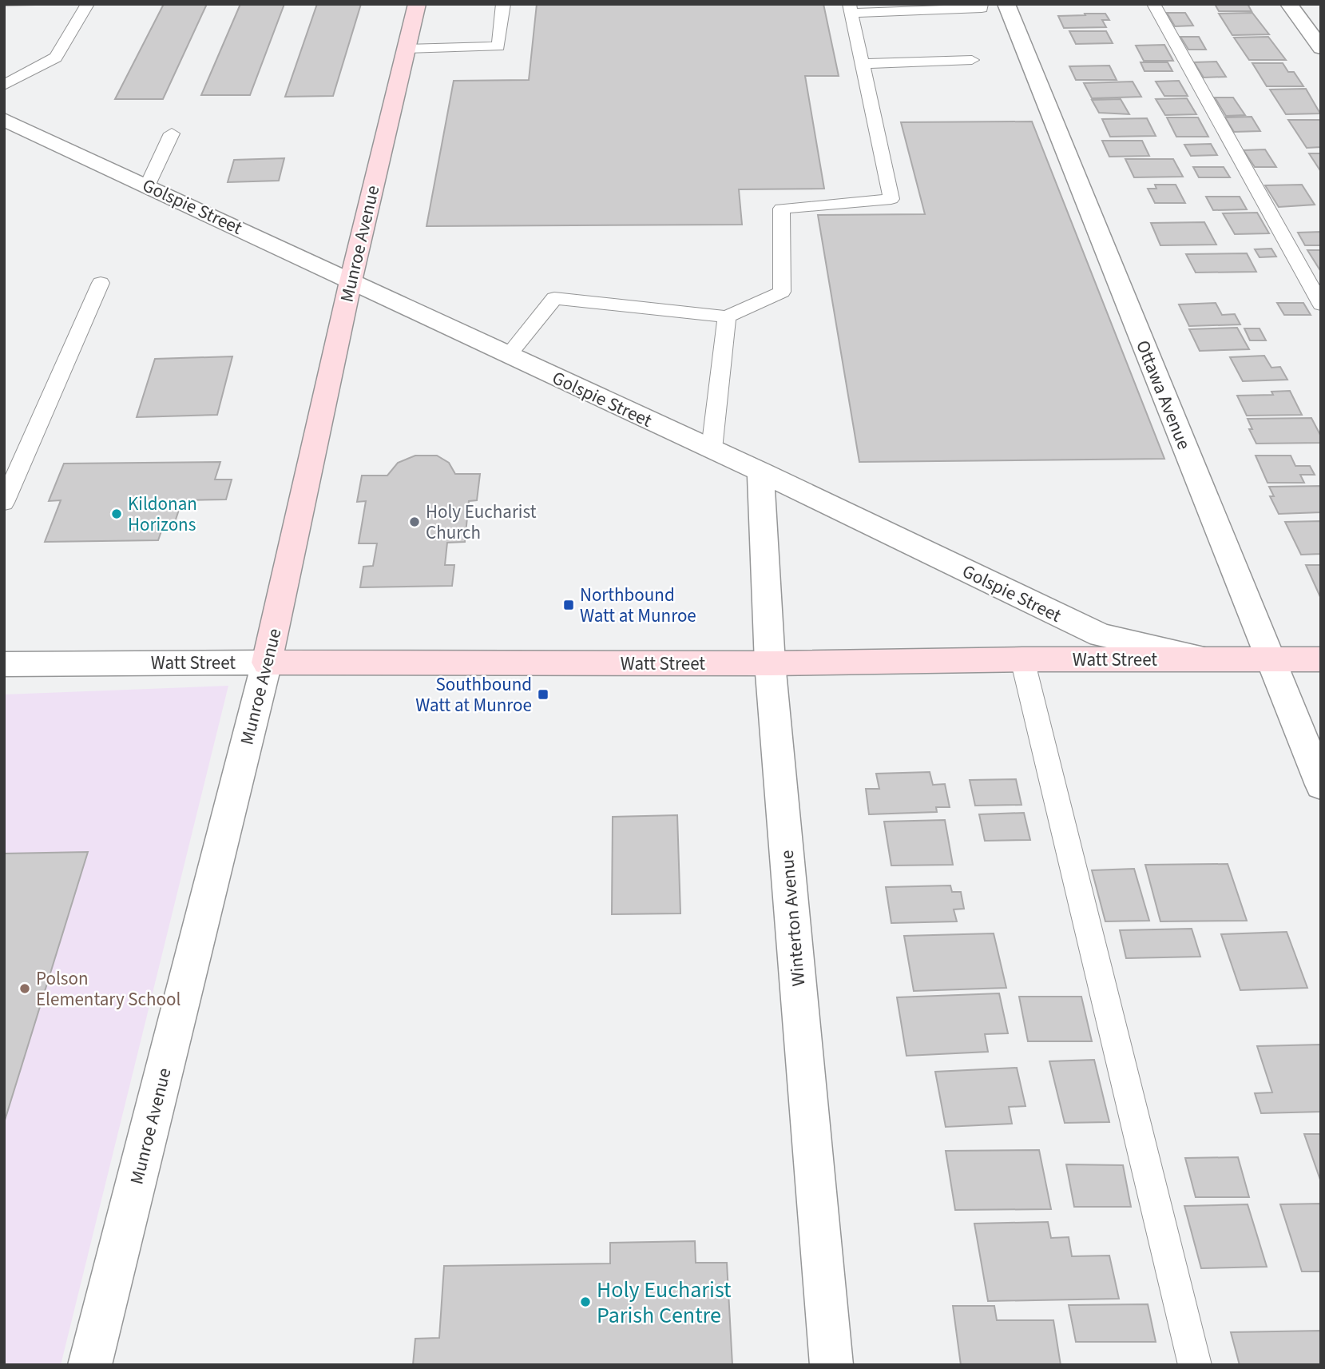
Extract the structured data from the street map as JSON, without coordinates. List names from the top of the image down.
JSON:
{
  "streets": {
    "main road": ["Munroe Avenue", "Watt Street"],
    "street": ["Golspie Street", "Ottawa Avenue", "Winterton Avenue"]
  },
  "crossings": [
    ["Golspie Street", "Munroe Avenue"],
    ["Golspie Street", "Watt Street"],
    ["Golspie Street", "Winterton Avenue"],
    ["Munroe Avenue", "Watt Street"],
    ["Ottawa Avenue", "Watt Street"],
    ["Watt Street", "Winterton Avenue"]
  ],
  "places": {
    "other": [
      "Kildonan Horizons",
      "Holy Eucharist Church",
      "Polson Elementary School",
      "Holy Eucharist Parish Centre"
    ],
    "transit": ["Northbound Watt at Munroe", "Southbound Watt at Munroe"]
  }
}
